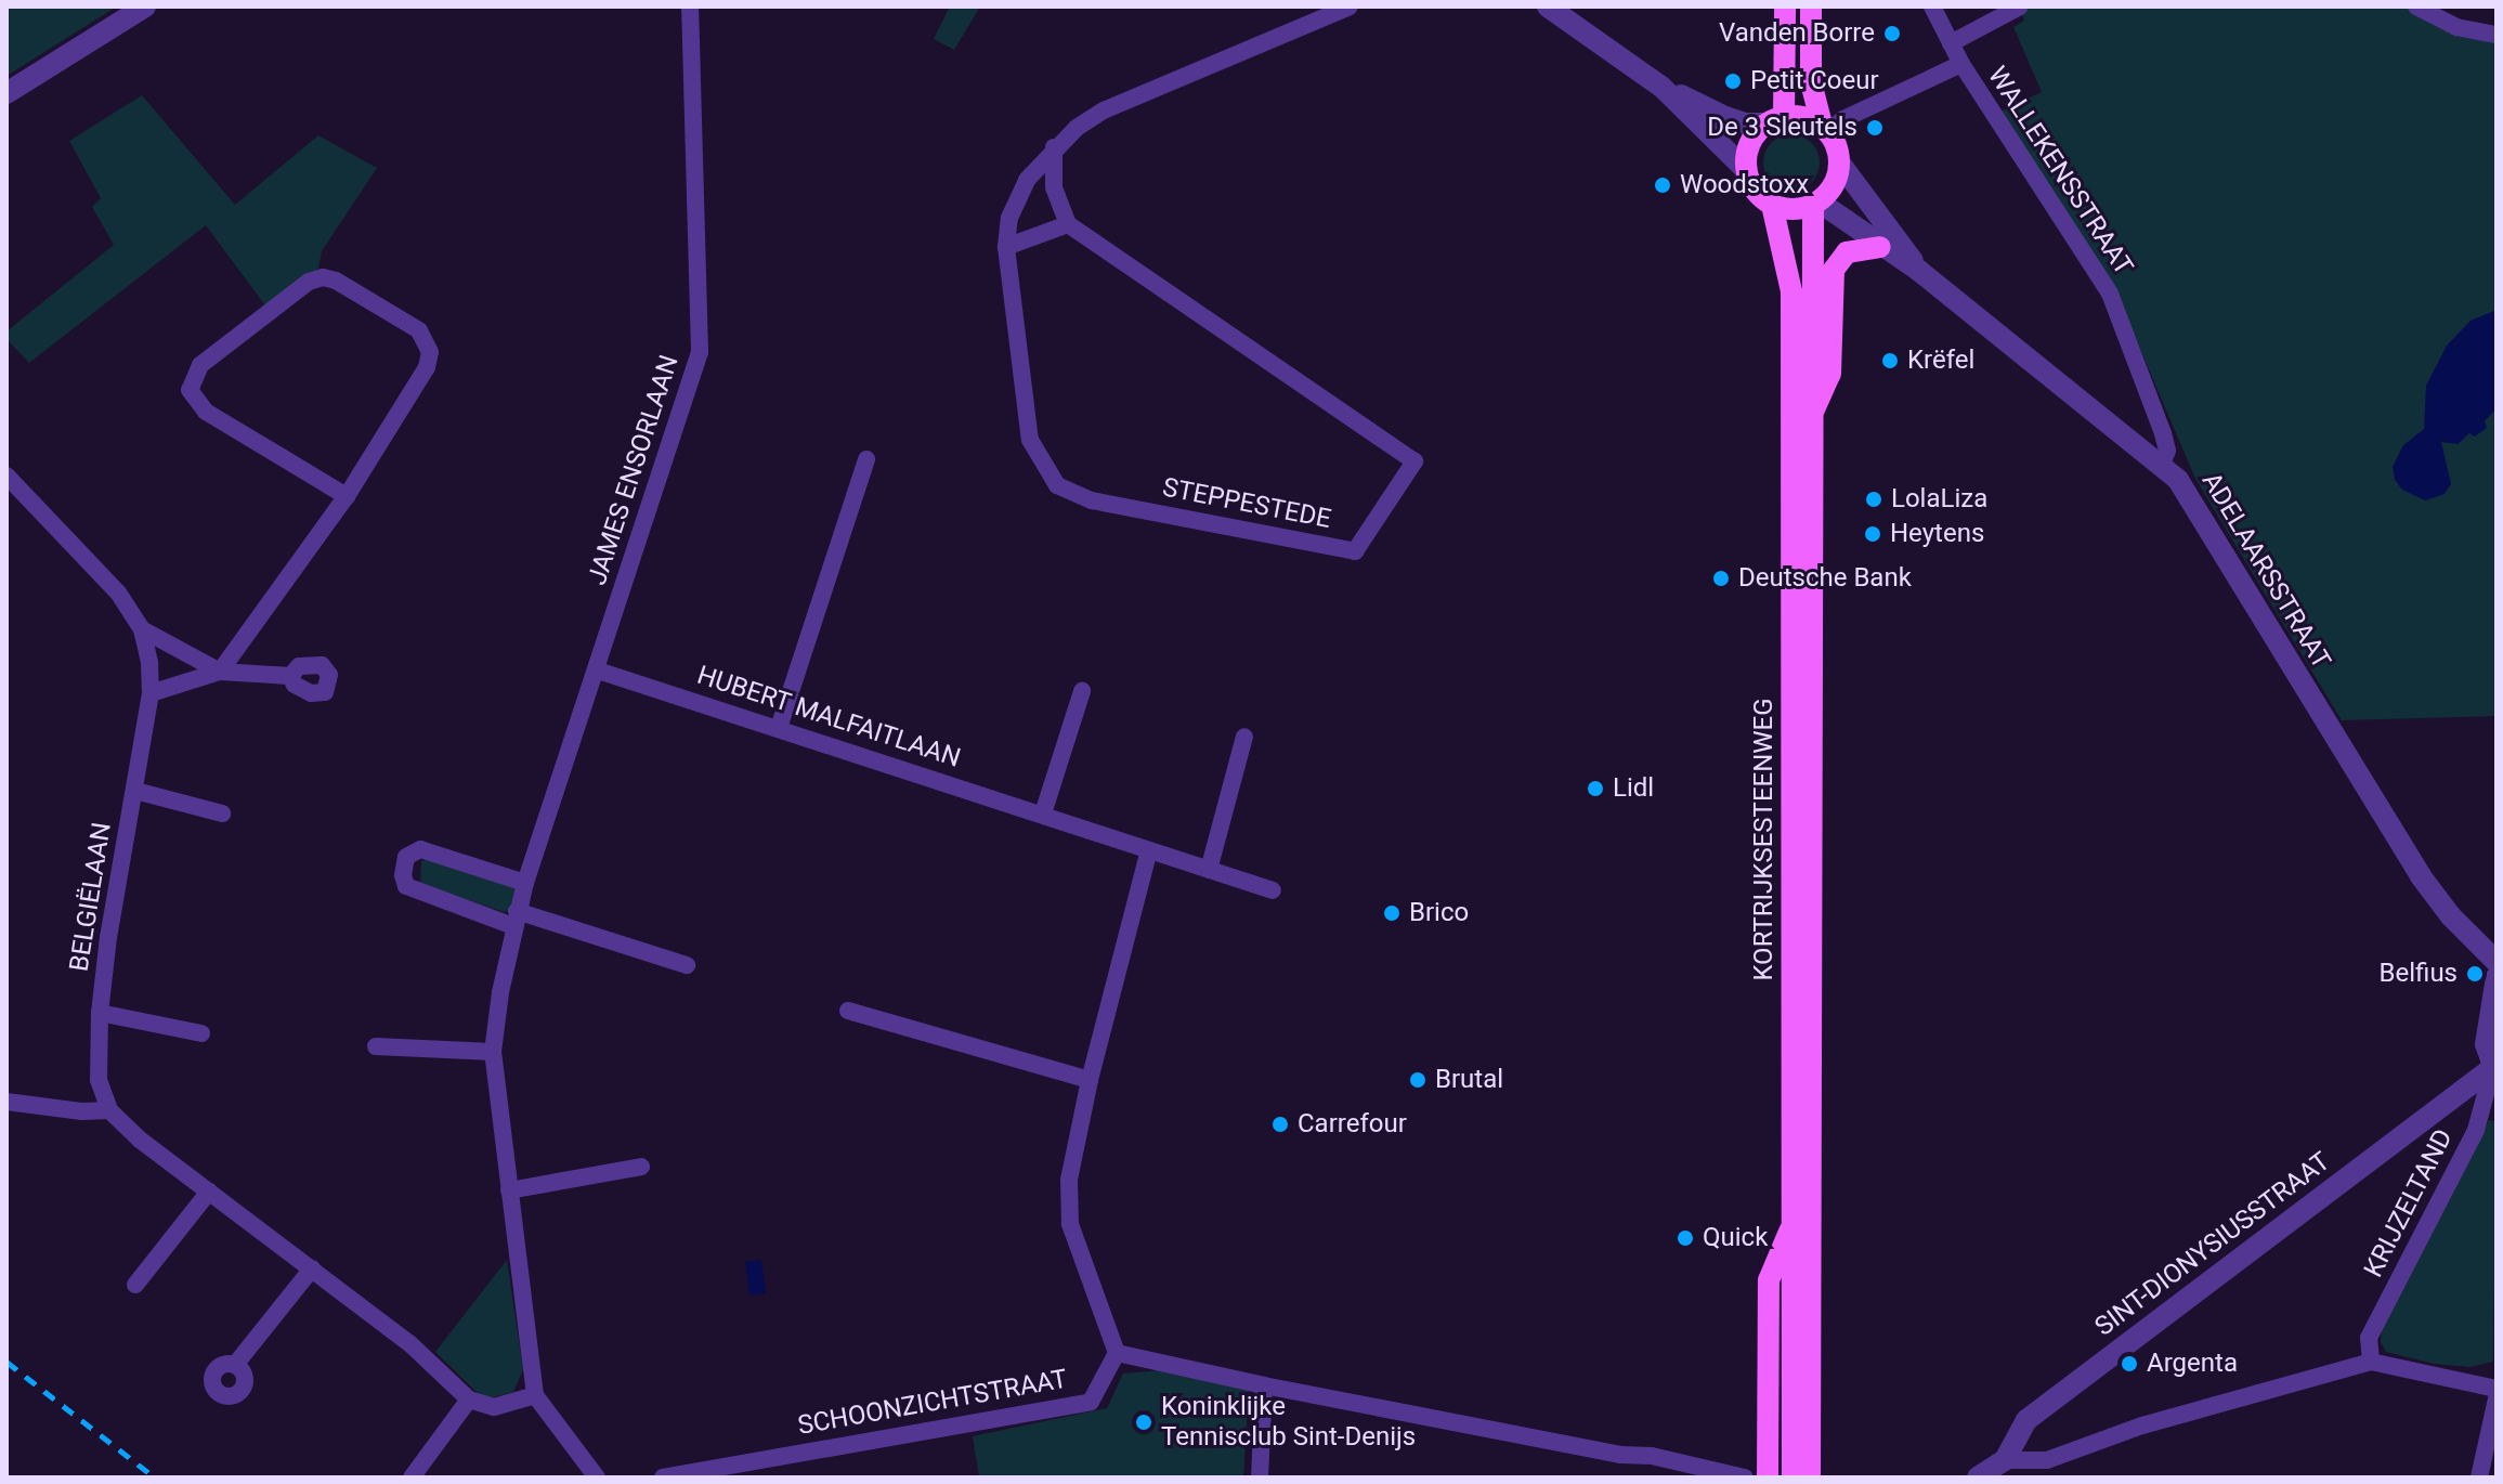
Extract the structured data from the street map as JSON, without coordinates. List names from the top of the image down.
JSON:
{
  "streets": {
    "main road": ["KORTRIJKSESTEENWEG"],
    "street": [
      "WALLEKENSSTRAAT",
      "JAMES ENSORLAAN",
      "STEPPESTEDE",
      "ADELAARSSTRAAT",
      "HUBERT MALFAITLAAN",
      "BELGIËLAAN",
      "KRIJZELTAND",
      "SINT-DIONYSIUSSTRAAT",
      "SCHOONZICHTSTRAAT"
    ]
  },
  "crossings": [
    ["WALLEKENSSTRAAT", "ADELAARSSTRAAT"],
    ["JAMES ENSORLAAN", "HUBERT MALFAITLAAN"],
    ["ADELAARSSTRAAT", "KORTRIJKSESTEENWEG"],
    ["KRIJZELTAND", "SINT-DIONYSIUSSTRAAT"]
  ],
  "places": [
    "Vanden Borre",
    "Petit Coeur",
    "De 3 Sleutels",
    "Woodstoxx",
    "Krëfel",
    "LolaLiza",
    "Heytens",
    "Deutsche Bank",
    "Lidl",
    "Brico",
    "Belfius",
    "Brutal",
    "Carrefour",
    "Quick",
    "Argenta",
    "Koninklijke Tennisclub Sint-Denijs"
  ]
}
